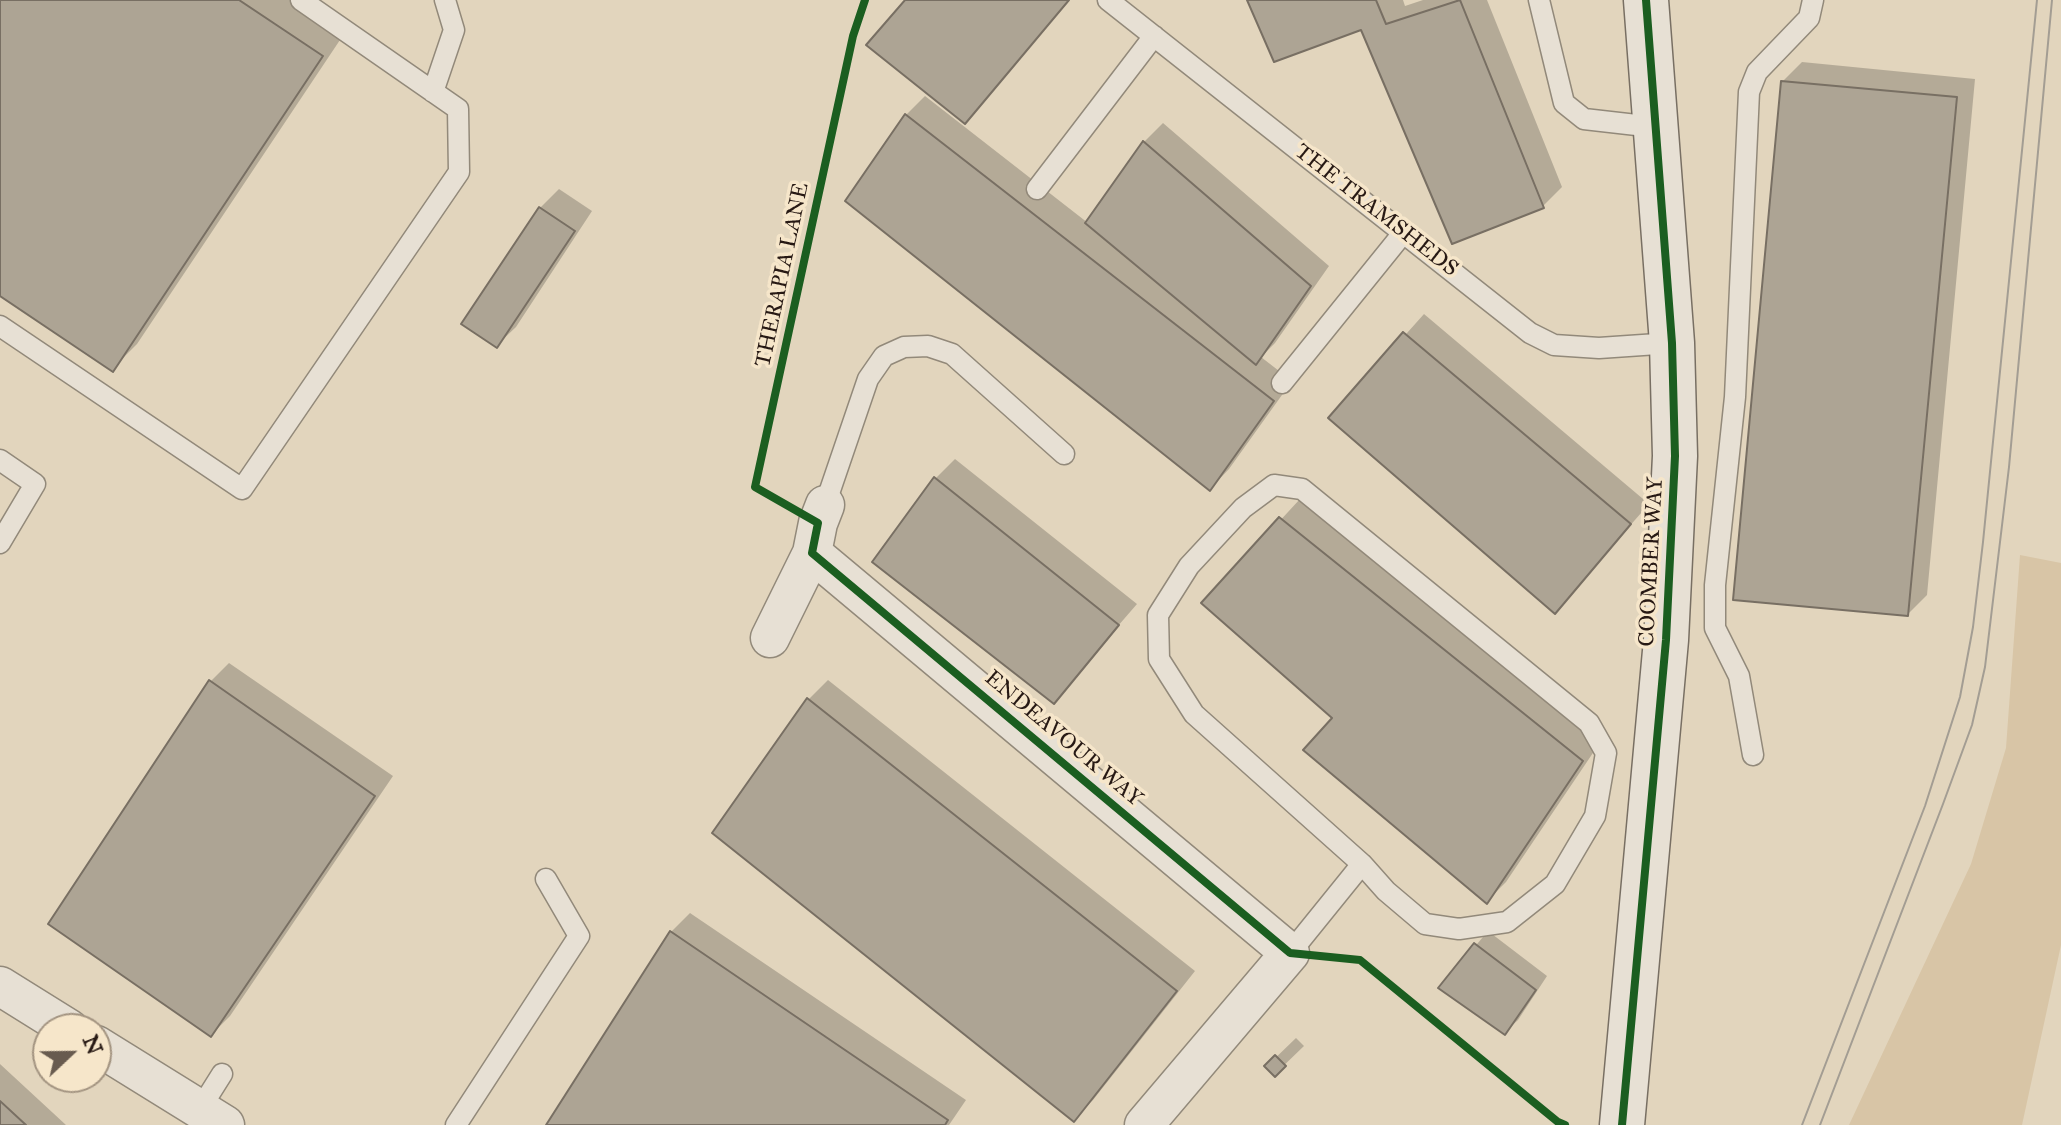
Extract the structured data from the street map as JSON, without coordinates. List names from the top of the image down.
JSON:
{
  "streets": {
    "street": ["COOMBER WAY", "ENDEAVOUR WAY"],
    "lane": ["THE TRAMSHEDS"],
    "cycle path": ["THERAPIA LANE"]
  },
  "crossings": [
    ["THE TRAMSHEDS", "COOMBER WAY"]
  ],
  "north": "right"
}
